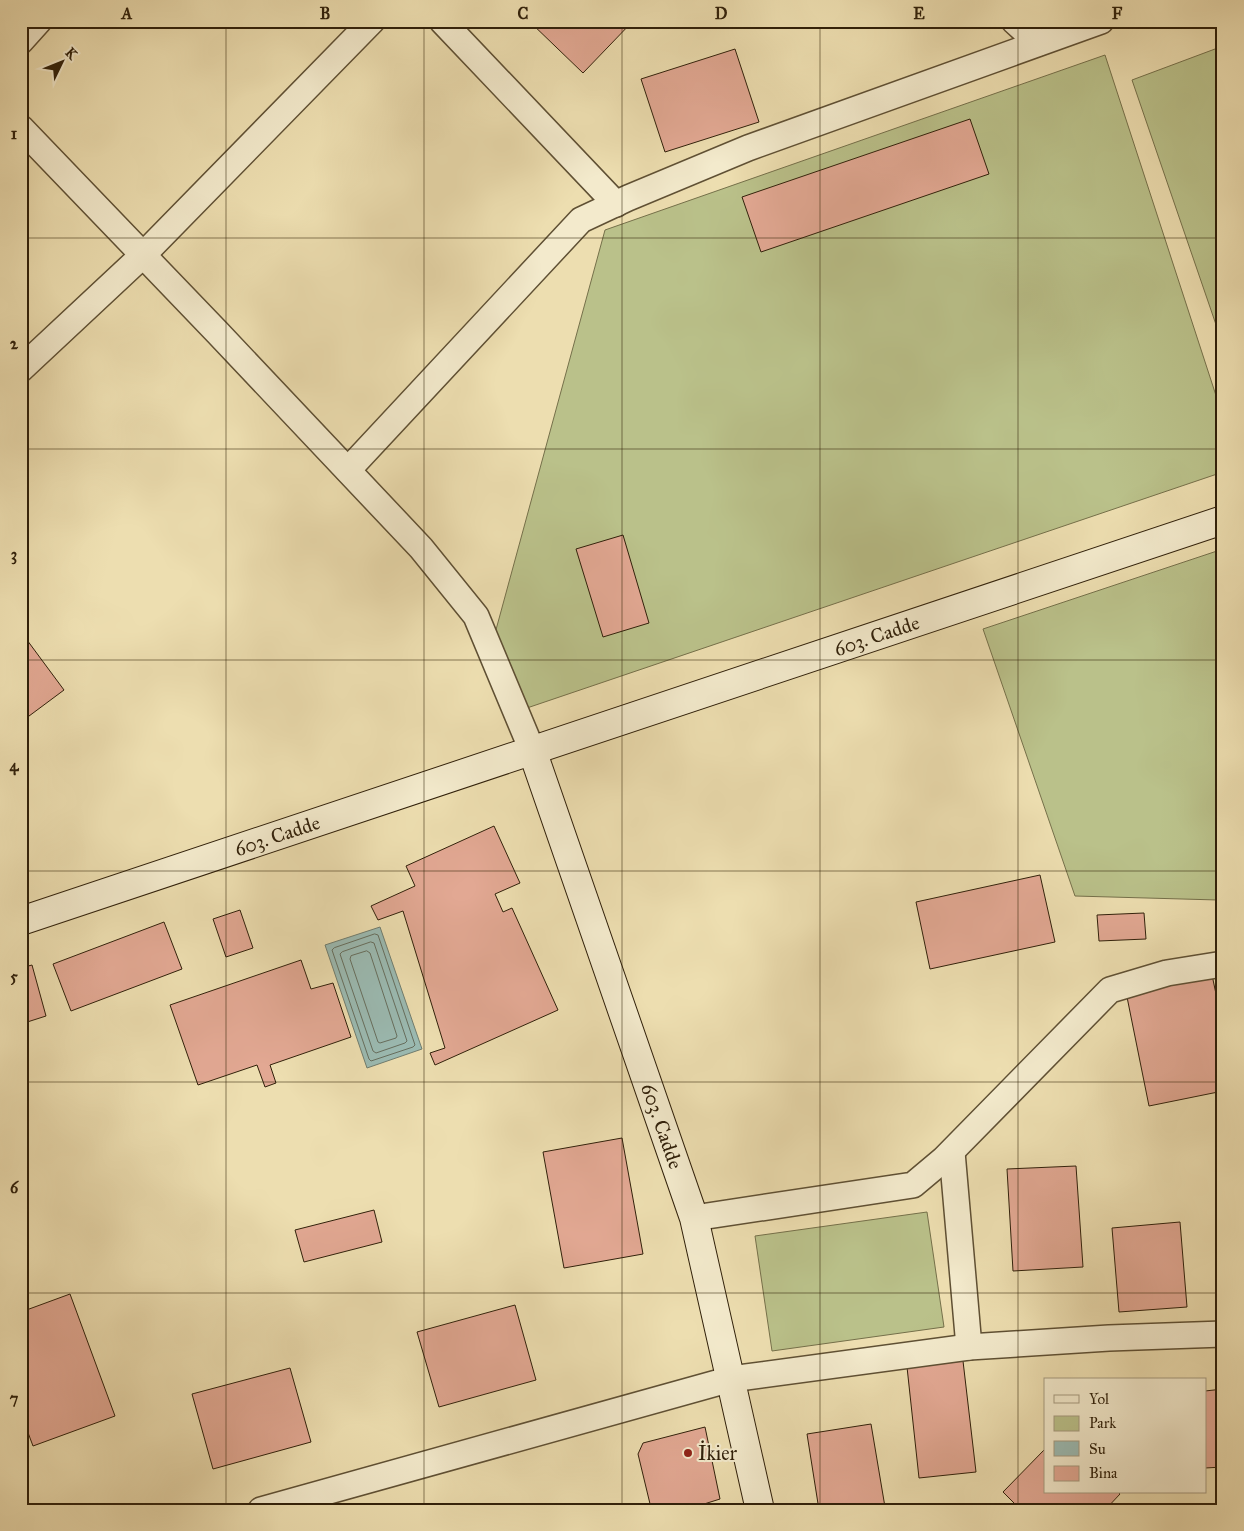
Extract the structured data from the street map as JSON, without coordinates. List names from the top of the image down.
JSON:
{
  "streets": {
    "street": ["603. Cadde"]
  },
  "places": ["İkier"],
  "legend": [
    "Yol",
    "Park",
    "Su",
    "Bina"
  ],
  "north": "top right",
  "grid": {
    "columns": [
      "A",
      "B",
      "C",
      "D",
      "E",
      "F"
    ],
    "rows": [
      "1",
      "2",
      "3",
      "4",
      "5",
      "6",
      "7"
    ]
  }
}
